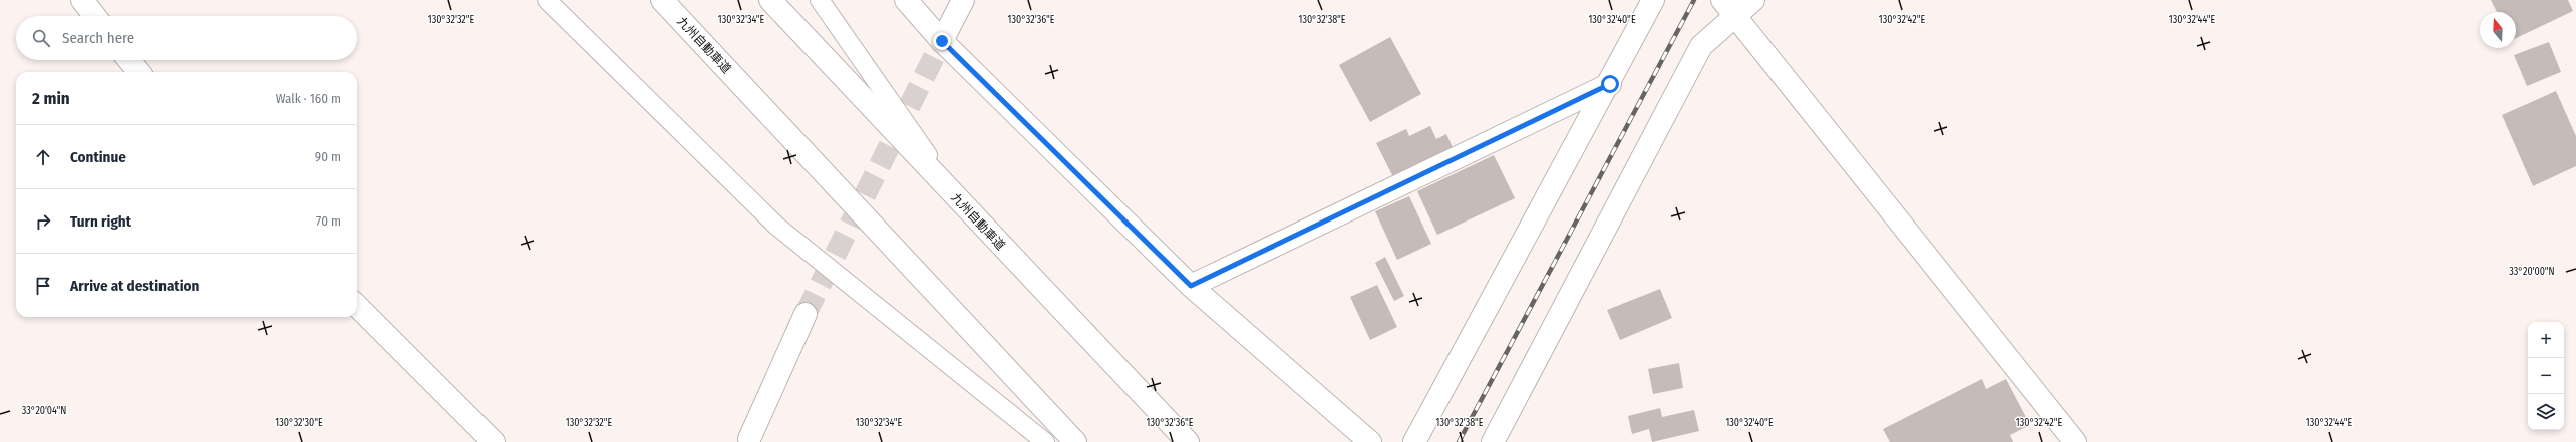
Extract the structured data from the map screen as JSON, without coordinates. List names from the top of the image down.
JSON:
{
  "streets": {
    "main road": ["九州自動車道"]
  },
  "north": "top",
  "page": {
    "search": "Search here",
    "heading": ["2 min", "Walk · 160 m"],
    "list": [
      ["Continue", "90 m"],
      ["Turn right", "70 m"],
      "Arrive at destination"
    ],
    "map_buttons": ["+", "−"]
  },
  "coordinates": [
    "130°32'32\"E",
    "130°32'34\"E",
    "130°32'36\"E",
    "130°32'38\"E",
    "130°32'40\"E",
    "130°32'42\"E",
    "130°32'44\"E",
    "33°20'00\"N",
    "33°20'04\"N",
    "130°32'30\"E"
  ]
}
